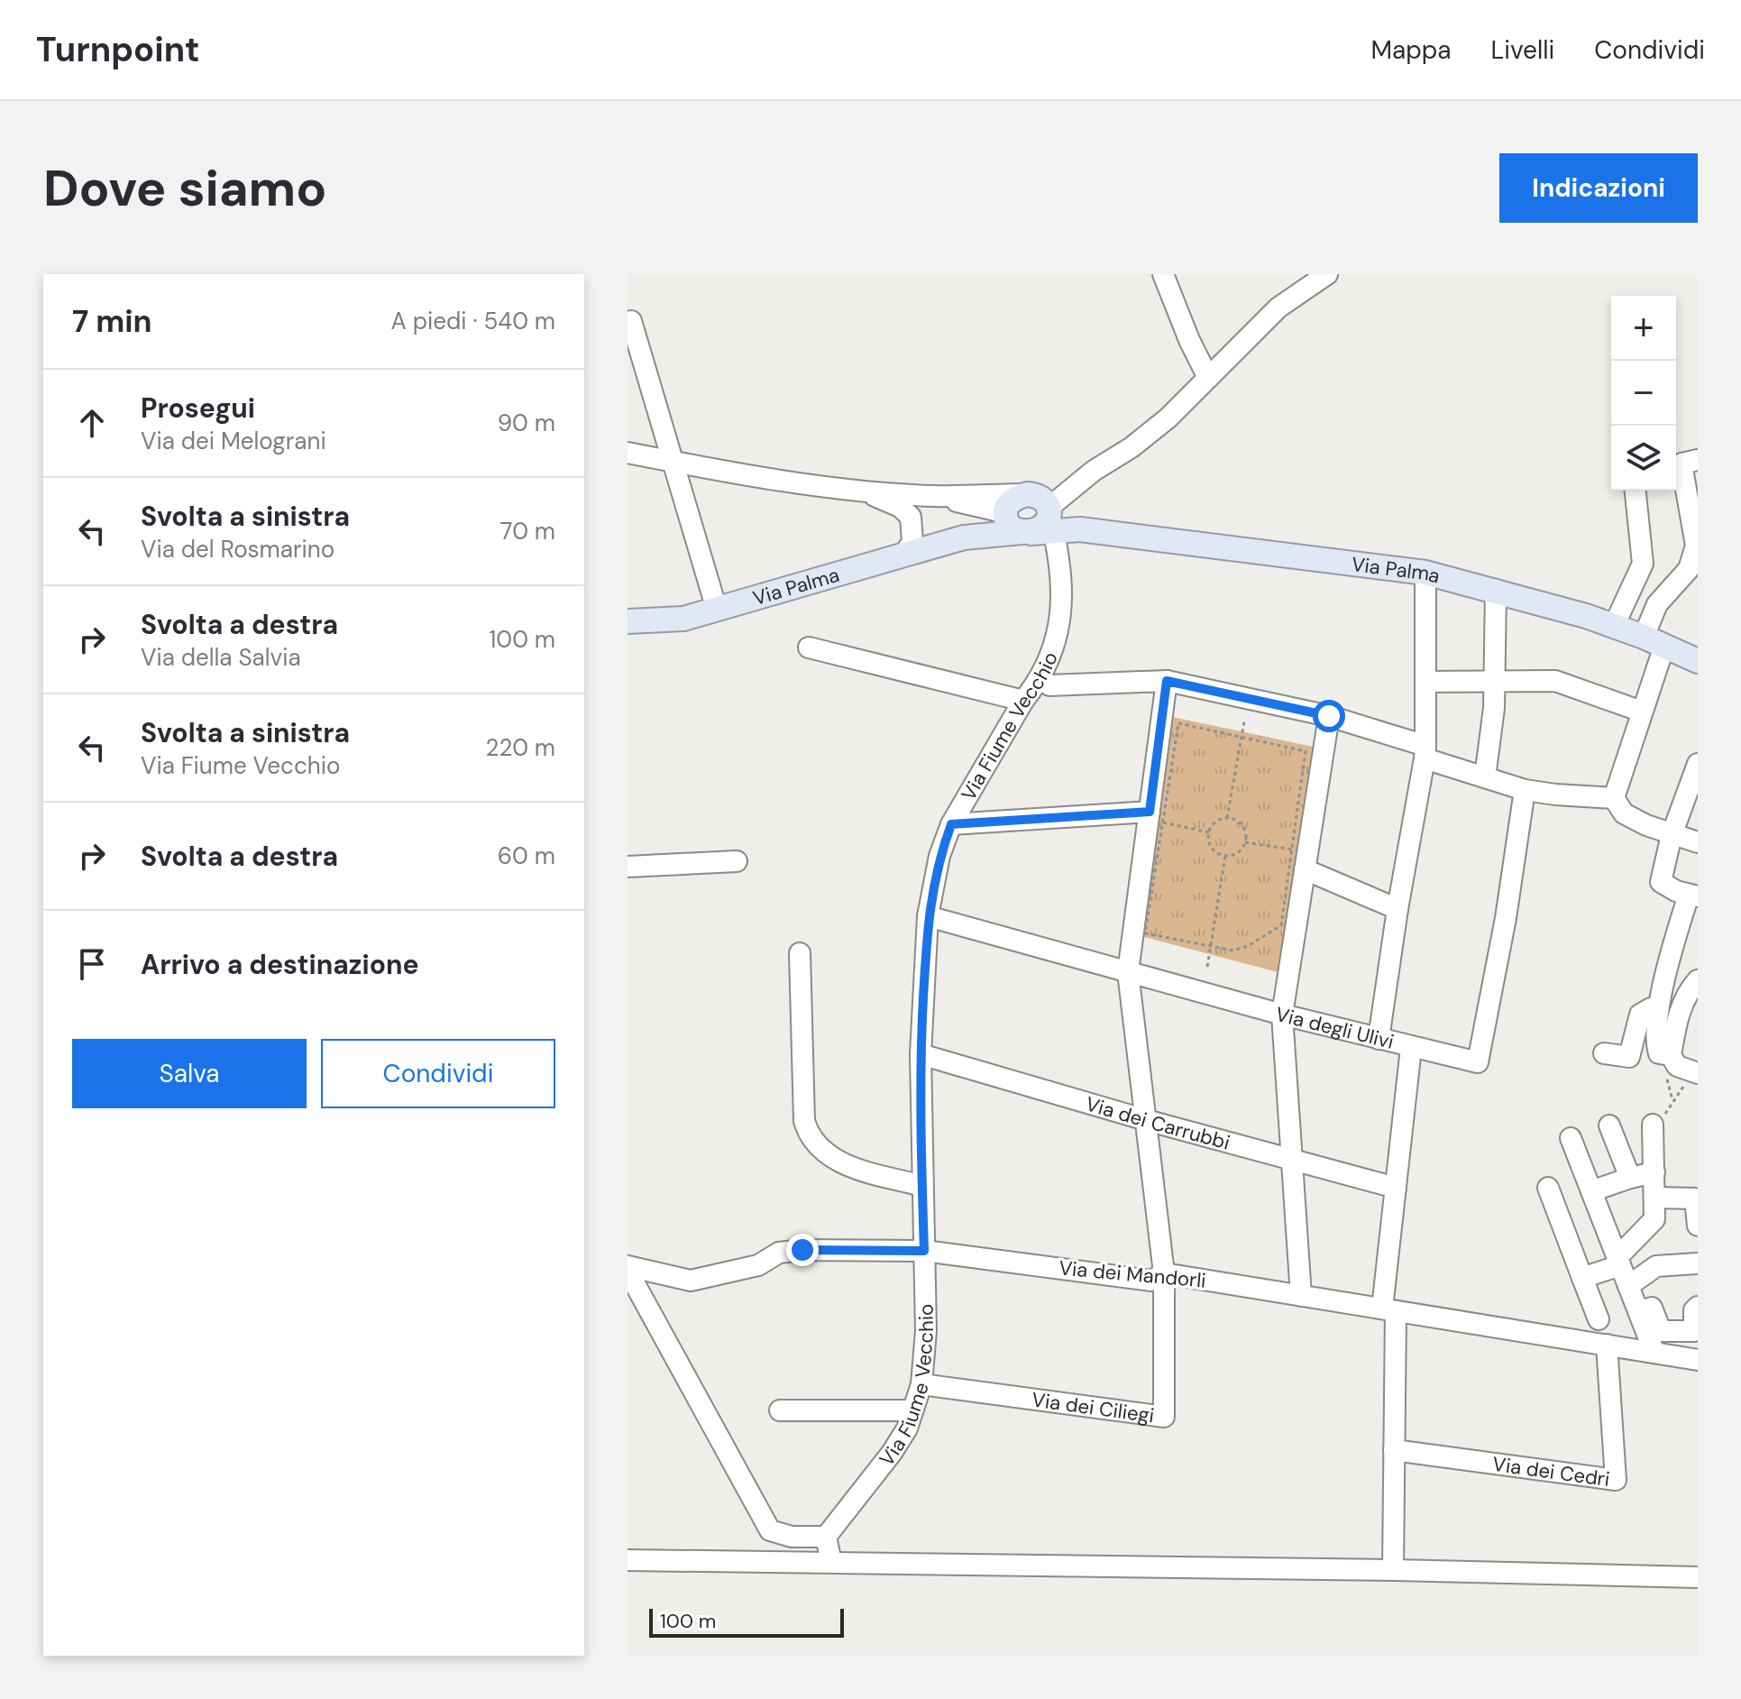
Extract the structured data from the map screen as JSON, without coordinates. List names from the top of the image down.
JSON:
{
  "streets": {
    "main road": ["Via Palma"],
    "street": [
      "Via Fiume Vecchio",
      "Via degli Ulivi",
      "Via dei Carrubbi",
      "Via dei Mandorli",
      "Via dei Ciliegi",
      "Via dei Cedri"
    ]
  },
  "crossings": [
    ["Via Fiume Vecchio", "Via degli Ulivi"],
    ["Via Fiume Vecchio", "Via dei Carrubbi"],
    ["Via Fiume Vecchio", "Via dei Mandorli"],
    ["Via Fiume Vecchio", "Via dei Ciliegi"],
    ["Via dei Mandorli", "Via dei Ciliegi"],
    ["Via dei Mandorli", "Via dei Cedri"]
  ],
  "scale_bar": "100 m",
  "page": {
    "header": "Turnpoint",
    "nav": ["Mappa", "Livelli", "Condividi"],
    "buttons": [
      "Indicazioni",
      ["Salva", "Condividi"]
    ],
    "title": "Dove siamo",
    "heading": ["7 min", "A piedi · 540 m"],
    "map_buttons": ["+", "−"],
    "list": [
      ["Prosegui", "Via dei Melograni", "90 m"],
      ["Svolta a sinistra", "Via del Rosmarino", "70 m"],
      ["Svolta a destra", "Via della Salvia", "100 m"],
      ["Svolta a sinistra", "Via Fiume Vecchio", "220 m"],
      ["Svolta a destra", "60 m"],
      "Arrivo a destinazione"
    ],
    "scale": "100 m"
  }
}
